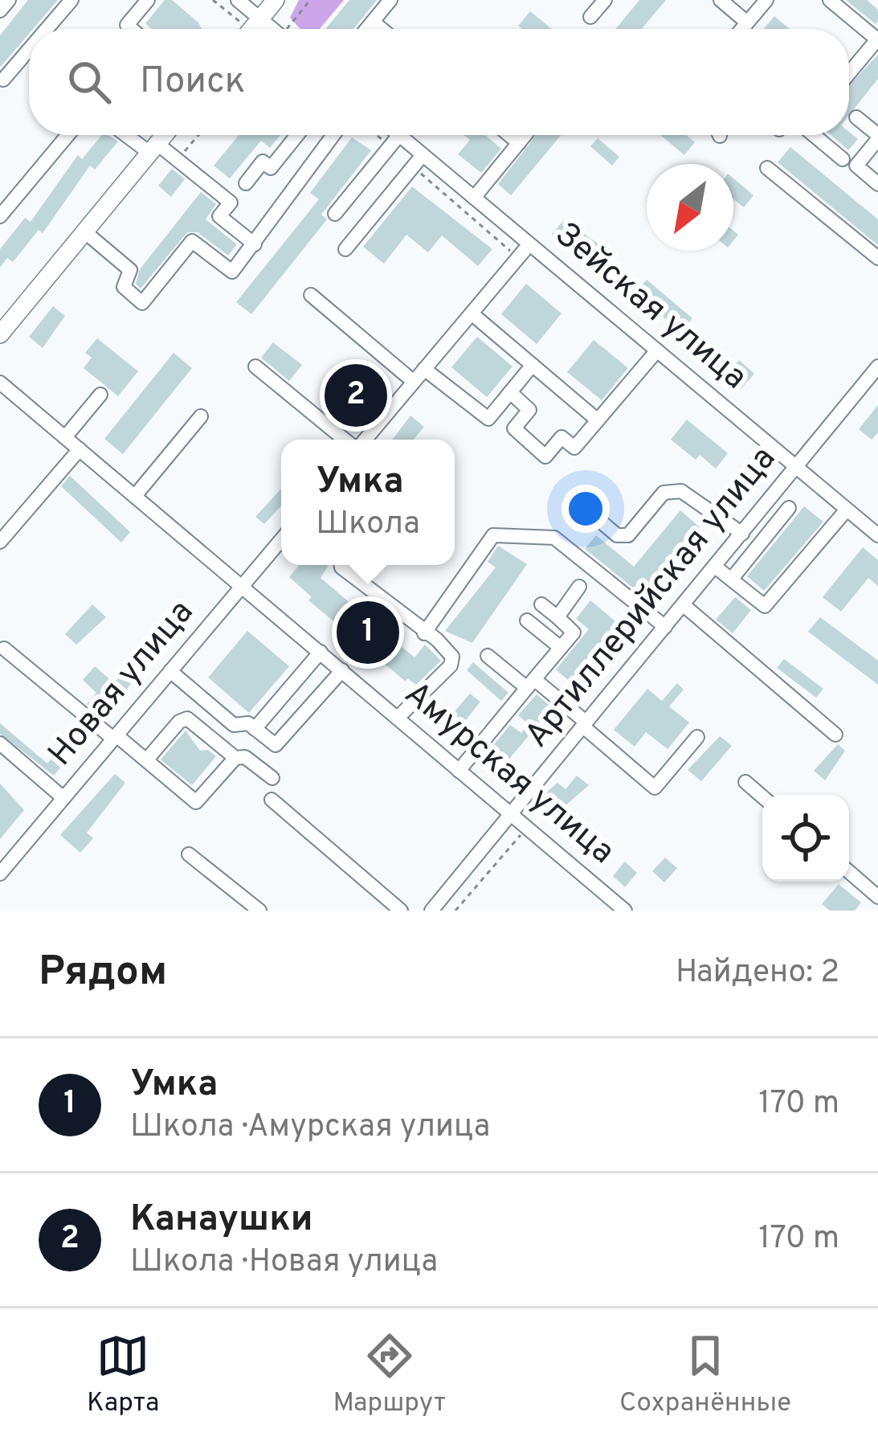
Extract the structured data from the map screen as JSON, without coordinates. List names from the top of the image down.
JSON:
{
  "streets": {
    "street": [
      "Зейская улица",
      "Артиллерийская улица",
      "Новая улица",
      "Амурская улица"
    ]
  },
  "crossings": [
    ["Зейская улица", "Артиллерийская улица"],
    ["Артиллерийская улица", "Амурская улица"],
    ["Новая улица", "Амурская улица"]
  ],
  "north": "bottom left",
  "page": {
    "search": "Поиск",
    "pins": ["2", "1"],
    "popup": ["Умка", "Школа"],
    "heading": ["Рядом", "Найдено: 2"],
    "list": [
      {
        "mark": "1",
        "name": "Умка",
        "note": "Школа · Амурская улица",
        "value": "170 m"
      },
      {
        "mark": "2",
        "name": "Канаушки",
        "note": "Школа · Новая улица",
        "value": "170 m"
      }
    ],
    "nav": ["Карта", "Маршрут", "Сохранённые"]
  }
}
